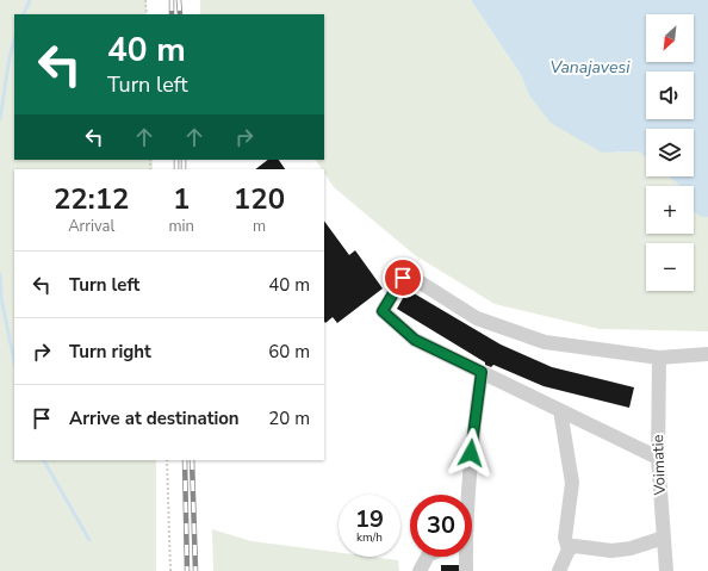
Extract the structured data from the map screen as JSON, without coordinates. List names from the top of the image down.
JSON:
{
  "streets": {
    "street": ["Voimatie"]
  },
  "water": ["Vanajavesi"],
  "north": "bottom left",
  "page": {
    "map_buttons": ["+", "−"],
    "turn": ["40 m", "Turn left"],
    "eta": [
      "22:12",
      "Arrival",
      "1",
      "min",
      "120",
      "m"
    ],
    "list": [
      {
        "name": "Turn left",
        "value": "40 m"
      },
      {
        "name": "Turn right",
        "value": "60 m"
      },
      {
        "name": "Arrive at destination",
        "value": "20 m"
      }
    ],
    "speed": "19 km/h",
    "limit": "30"
  }
}
